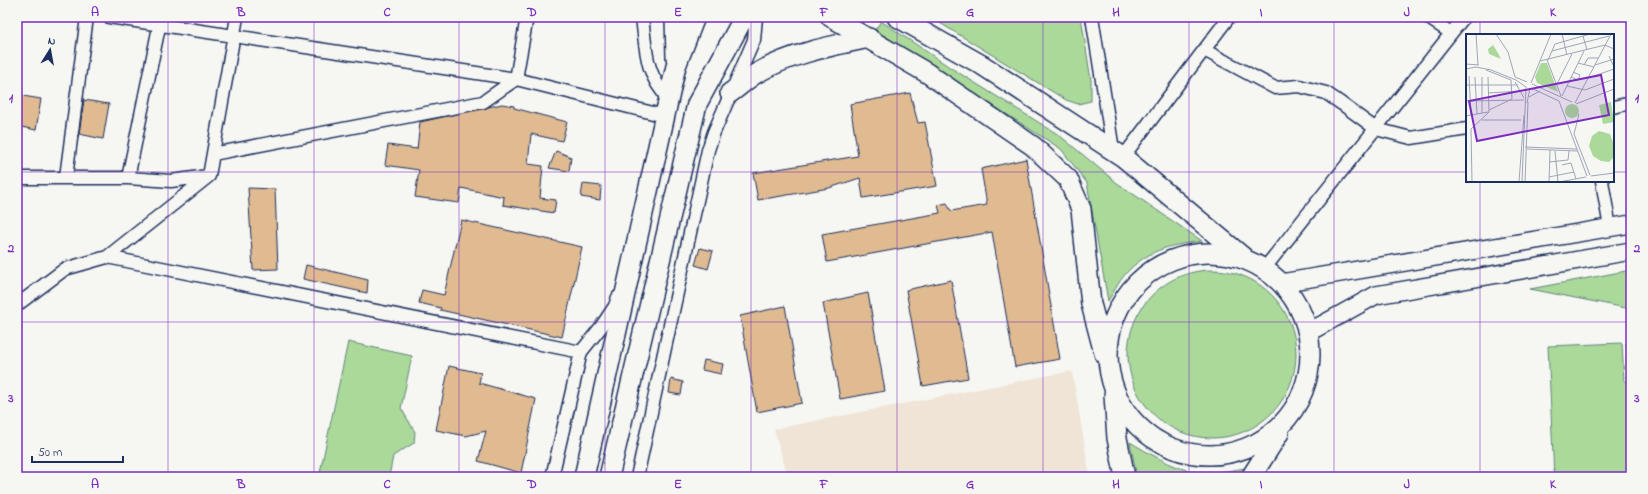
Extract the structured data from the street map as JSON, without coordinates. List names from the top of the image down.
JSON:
{
  "scale_bar": "50 m",
  "north": "top",
  "grid": {
    "columns": [
      "A",
      "B",
      "C",
      "D",
      "E",
      "F",
      "G",
      "H",
      "I",
      "J",
      "K"
    ],
    "rows": ["1", "2", "3"]
  }
}
